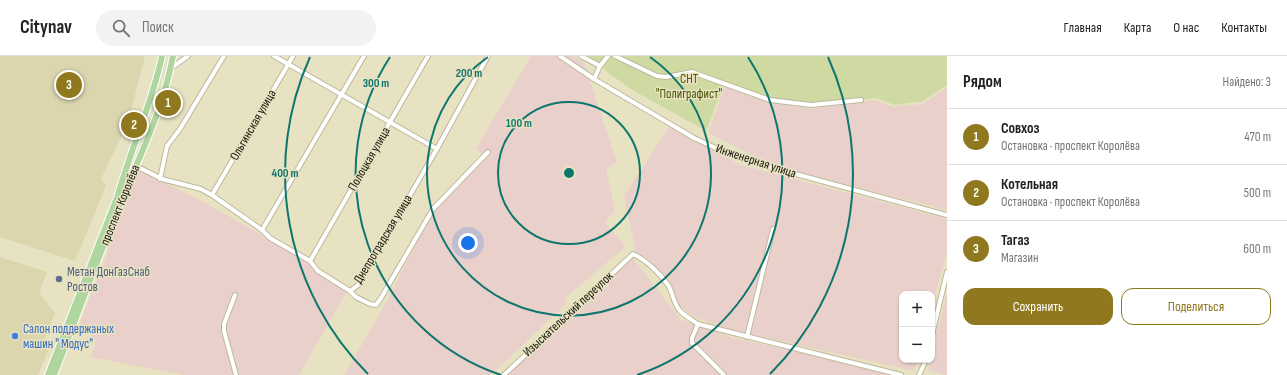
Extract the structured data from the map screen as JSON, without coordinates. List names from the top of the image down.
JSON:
{
  "streets": {
    "main road": ["проспект Королёва"],
    "street": [
      "Ольгинская улица",
      "Полоцкая улица",
      "Инженерная улица",
      "Днепроградская улица",
      "Изыскательский переулок"
    ]
  },
  "parks": ["СНТ \"Полиграфист\""],
  "places": ["Метан ДонГазСнаб Ростов", "Салон поддержаных машин \" Модус\""],
  "page": {
    "header": "Citynav",
    "search": "Поиск",
    "nav": [
      "Главная",
      "Карта",
      "О нас",
      "Контакты"
    ],
    "heading": ["Рядом", "Найдено: 3"],
    "pins": ["3", "1", "2"],
    "list": [
      {
        "mark": "1",
        "name": "Совхоз",
        "note": "Остановка · проспект Королёва",
        "value": "470 m"
      },
      {
        "mark": "2",
        "name": "Котельная",
        "note": "Остановка · проспект Королёва",
        "value": "500 m"
      },
      {
        "mark": "3",
        "name": "Тагаз",
        "note": "Магазин",
        "value": "600 m"
      }
    ],
    "buttons": ["Сохранить", "Поделиться"],
    "map_buttons": ["+", "−"]
  },
  "rings": [
    "200 m",
    "300 m",
    "100 m",
    "400 m"
  ]
}
